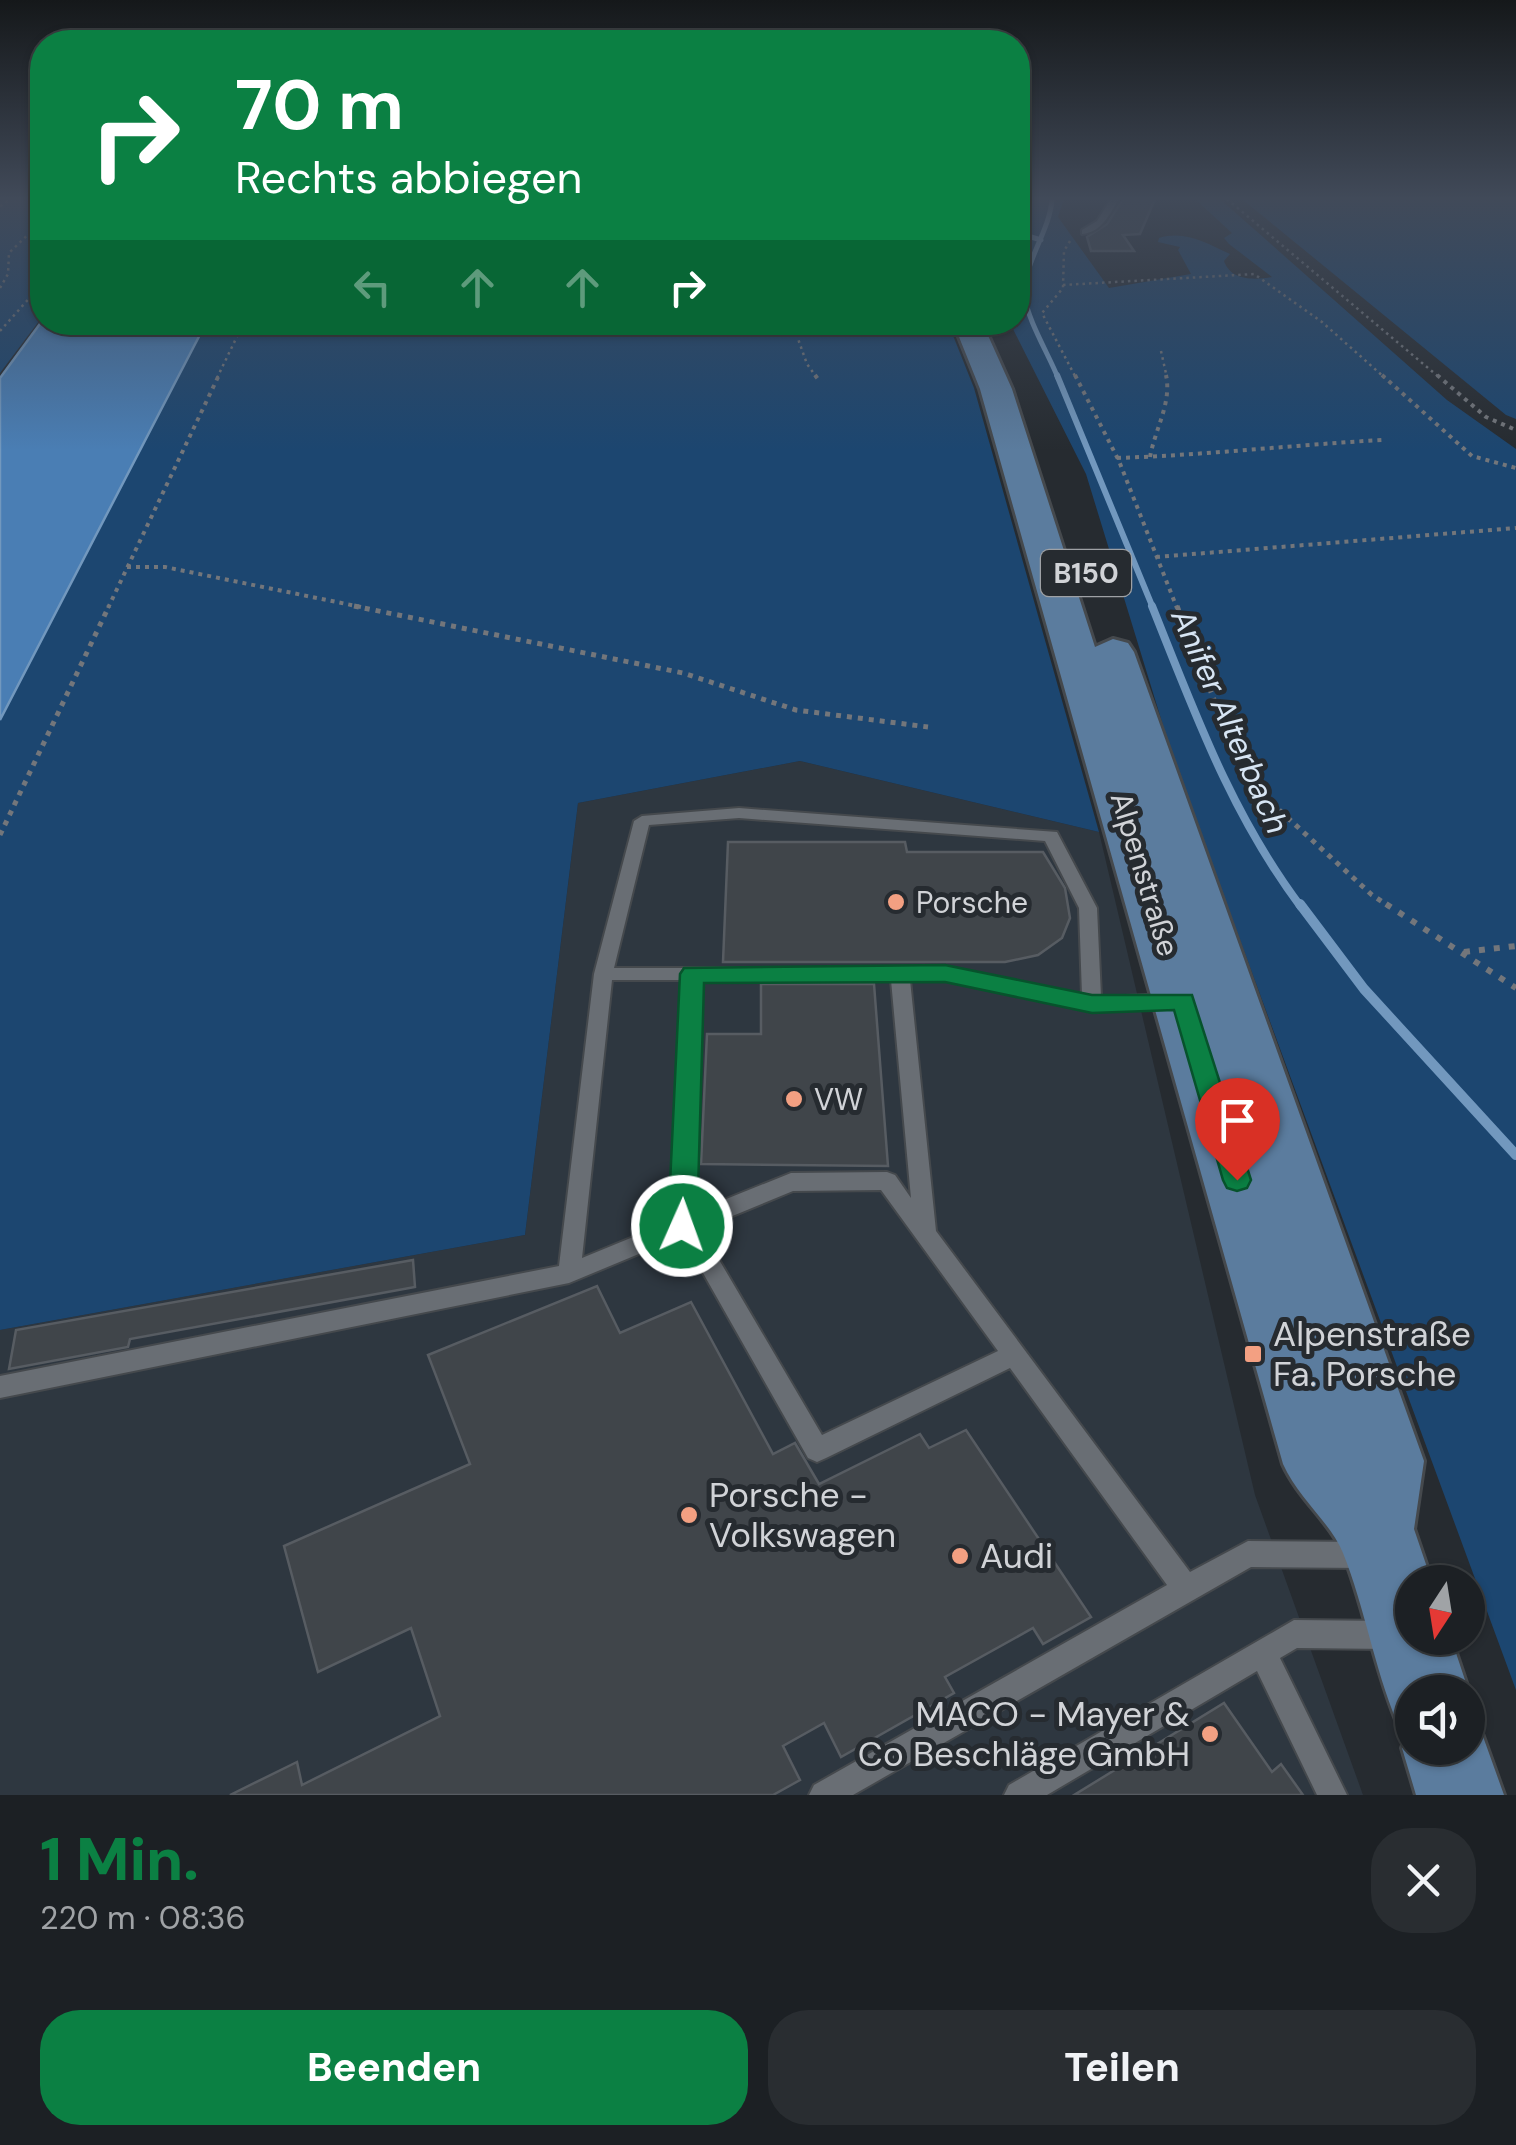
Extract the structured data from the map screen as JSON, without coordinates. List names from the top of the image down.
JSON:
{
  "streets": {
    "main road": ["B150", "Alpenstraße"]
  },
  "water": ["Anifer Alterbach"],
  "places": {
    "other": [
      "Porsche",
      "VW",
      "Porsche - Volkswagen",
      "Audi",
      "MACO - Mayer & Co Beschläge GmbH"
    ],
    "transit": ["Alpenstraße Fa. Porsche"]
  },
  "north": "bottom",
  "page": {
    "turn": ["70 m", "Rechts abbiegen"],
    "heading": ["1 Min.", "220 m · 08:36"],
    "buttons": ["Beenden", "Teilen"]
  }
}
